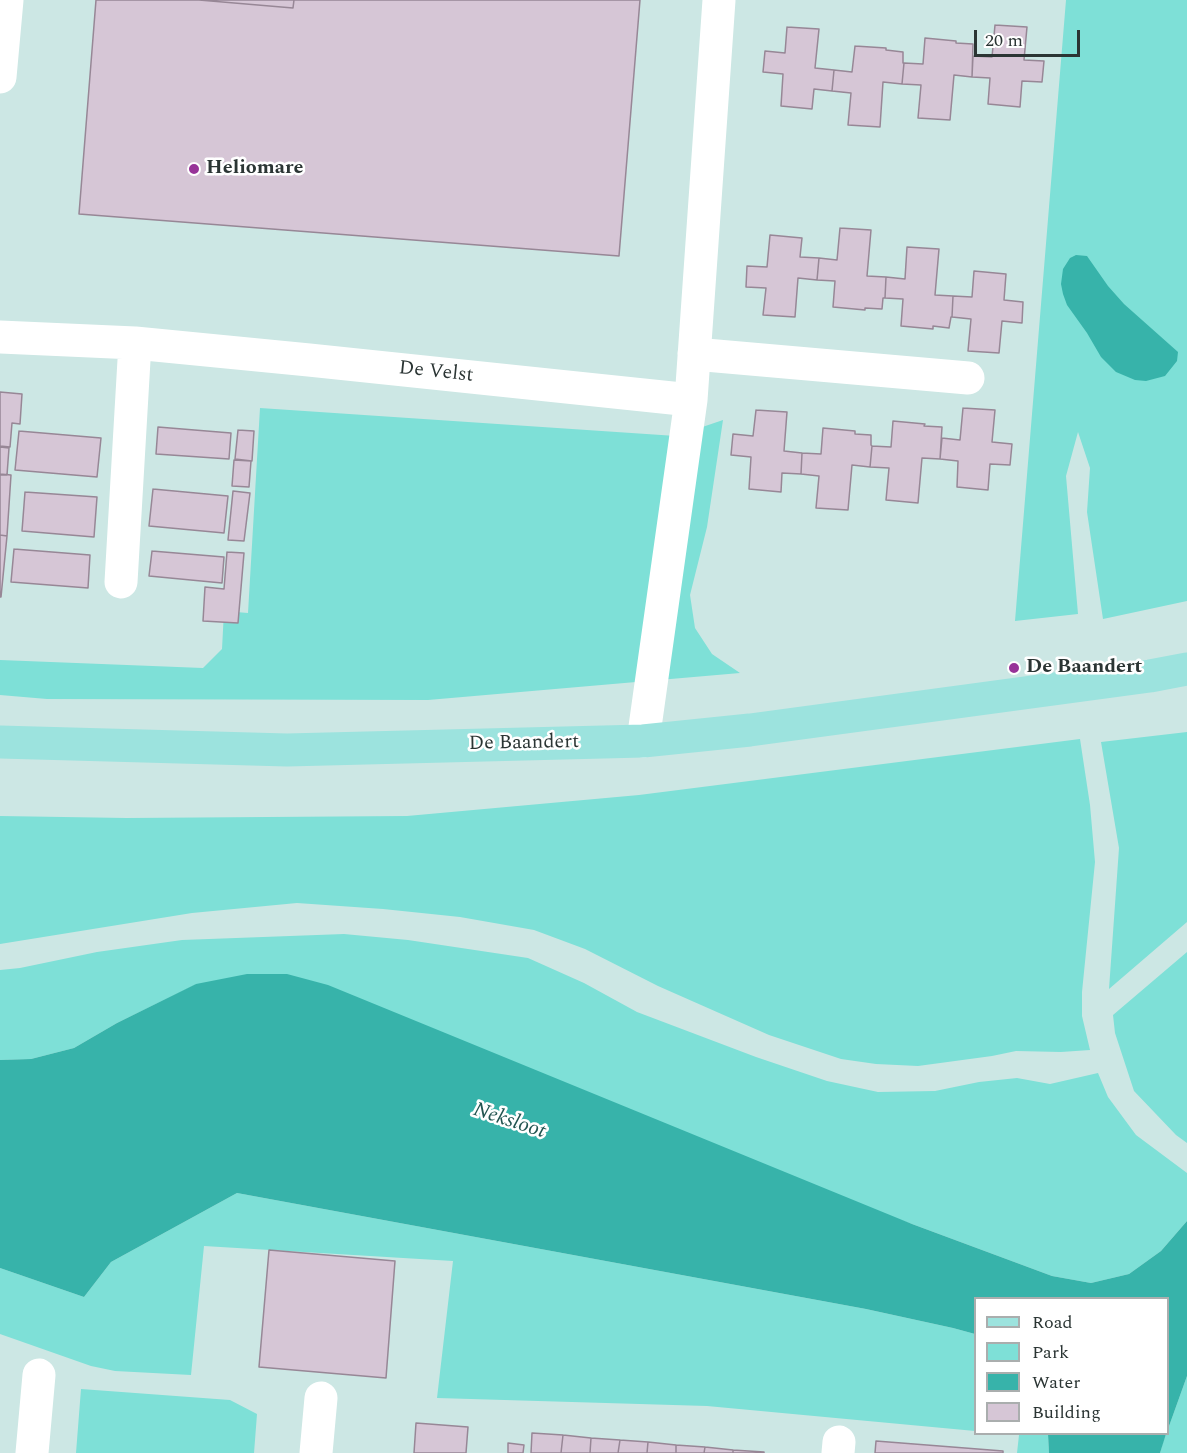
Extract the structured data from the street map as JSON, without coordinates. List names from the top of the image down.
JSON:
{
  "streets": {
    "main road": ["De Baandert"],
    "street": ["De Velst"]
  },
  "water": ["Neksloot"],
  "places": ["Heliomare", "De Baandert"],
  "legend": [
    "Road",
    "Park",
    "Water",
    "Building"
  ],
  "scale_bar": "20 m"
}
